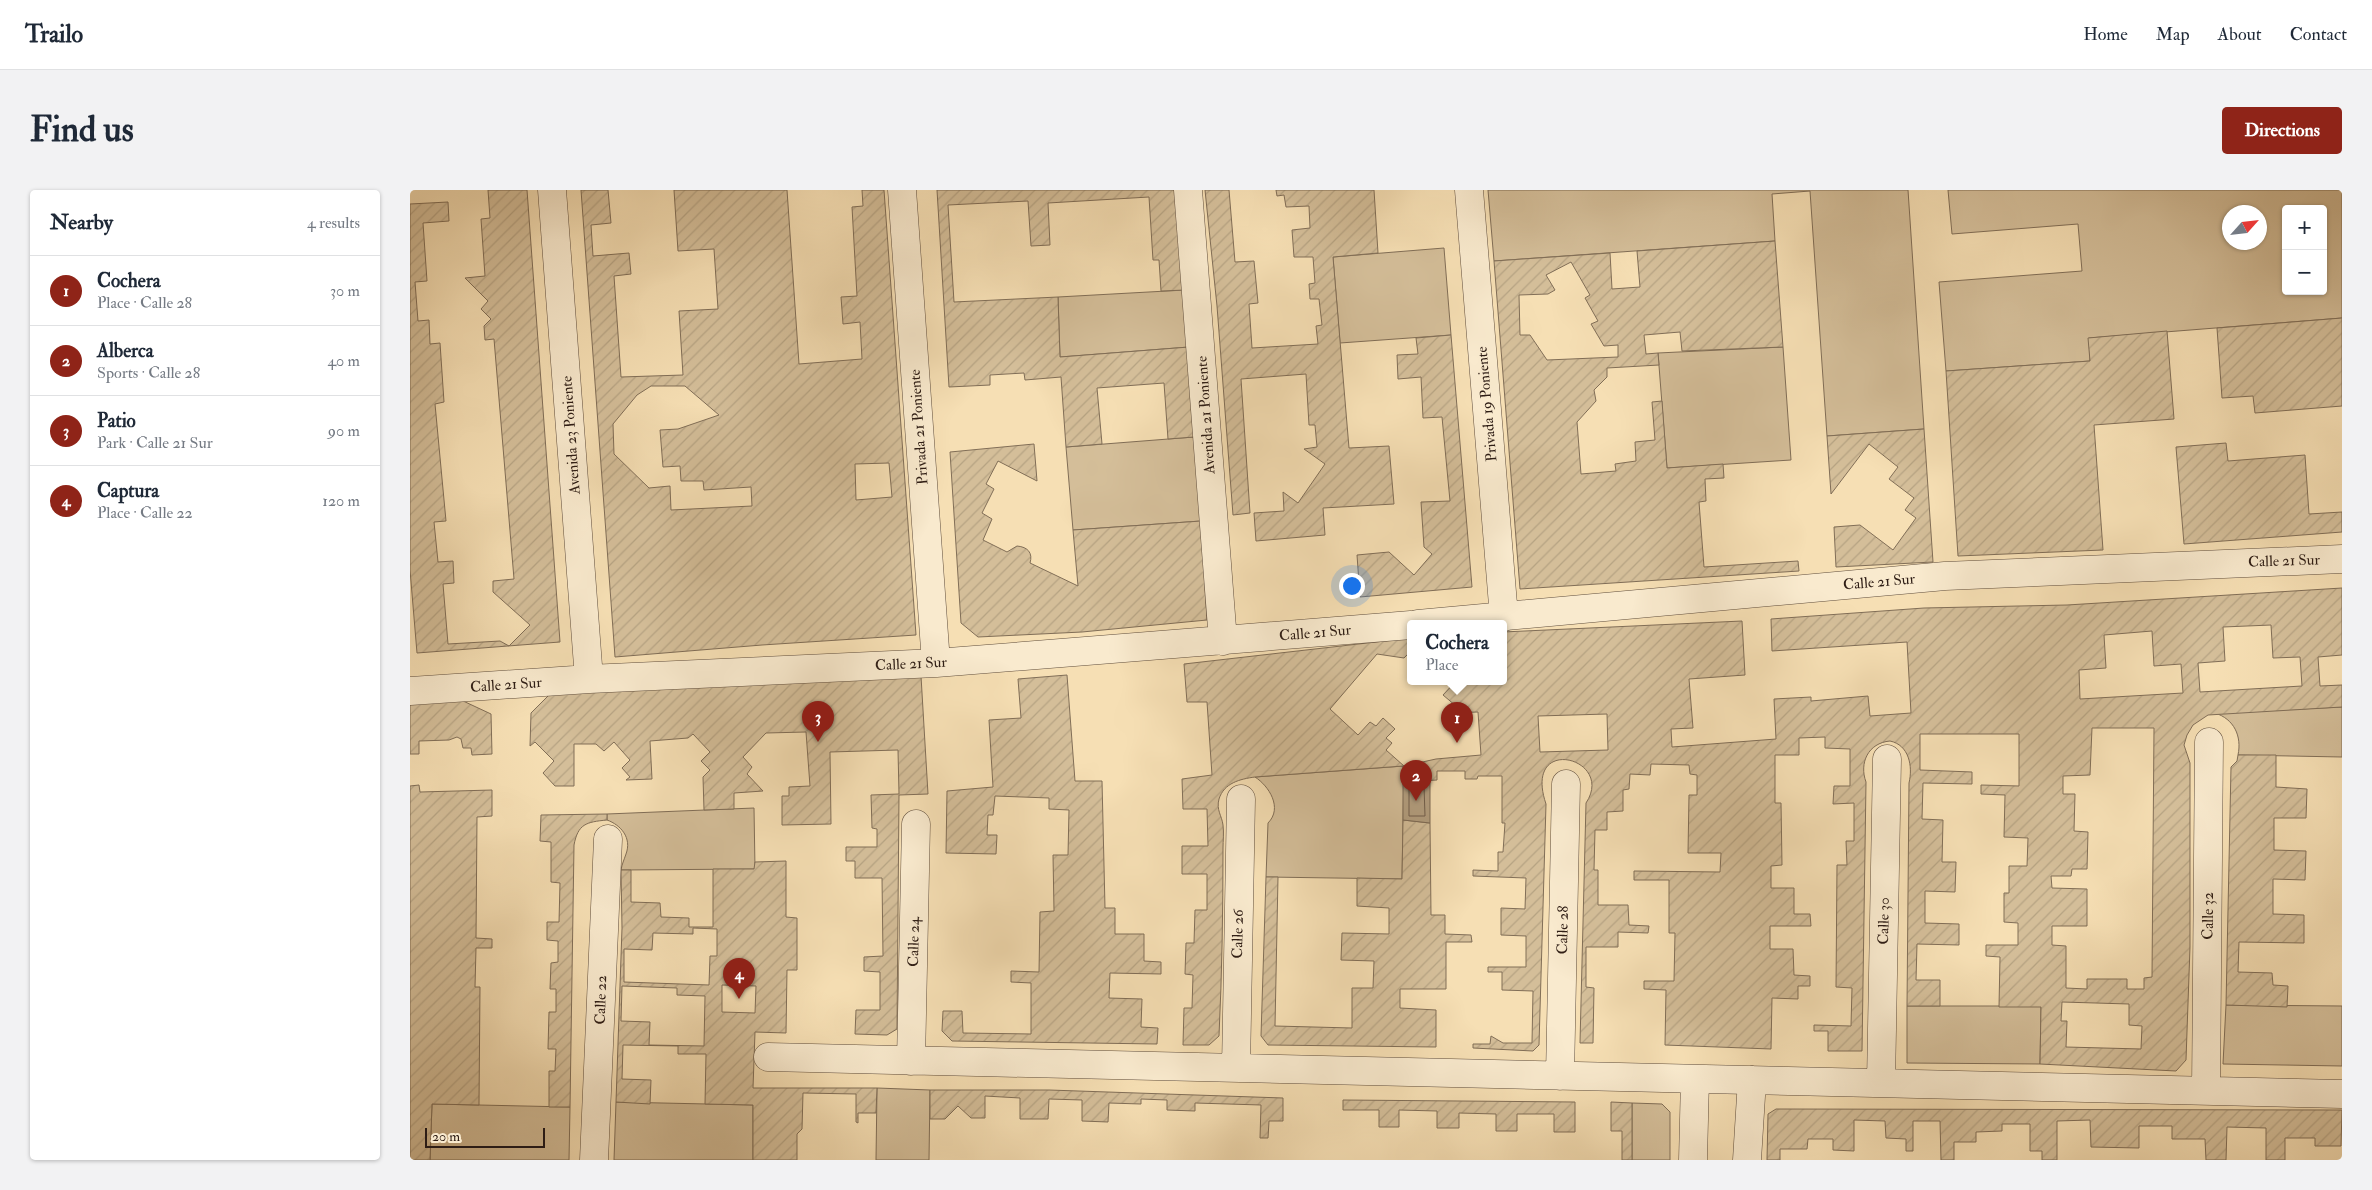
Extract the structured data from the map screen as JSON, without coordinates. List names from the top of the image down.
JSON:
{
  "streets": {
    "street": [
      "Privada 19 Poniente",
      "Avenida 21 Poniente",
      "Privada 21 Poniente",
      "Avenida 23 Poniente",
      "Calle 21 Sur",
      "Calle 32",
      "Calle 30",
      "Calle 28",
      "Calle 26",
      "Calle 24",
      "Calle 22"
    ]
  },
  "crossings": [
    ["Privada 19 Poniente", "Calle 21 Sur"],
    ["Avenida 21 Poniente", "Calle 21 Sur"],
    ["Privada 21 Poniente", "Calle 21 Sur"],
    ["Avenida 23 Poniente", "Calle 21 Sur"]
  ],
  "scale_bar": "20 m",
  "north": "top right",
  "page": {
    "header": "Trailo",
    "nav": [
      "Home",
      "Map",
      "About",
      "Contact"
    ],
    "buttons": "Directions",
    "title": "Find us",
    "heading": ["Nearby", "4 results"],
    "map_buttons": ["+", "−"],
    "list": [
      {
        "mark": "1",
        "name": "Cochera",
        "note": "Place · Calle 28",
        "value": "30 m"
      },
      {
        "mark": "2",
        "name": "Alberca",
        "note": "Sports · Calle 28",
        "value": "40 m"
      },
      {
        "mark": "3",
        "name": "Patio",
        "note": "Park · Calle 21 Sur",
        "value": "90 m"
      },
      {
        "mark": "4",
        "name": "Captura",
        "note": "Place · Calle 22",
        "value": "120 m"
      }
    ],
    "popup": ["Cochera", "Place"],
    "pins": [
      "3",
      "1",
      "2",
      "4"
    ],
    "scale": "20 m"
  }
}
